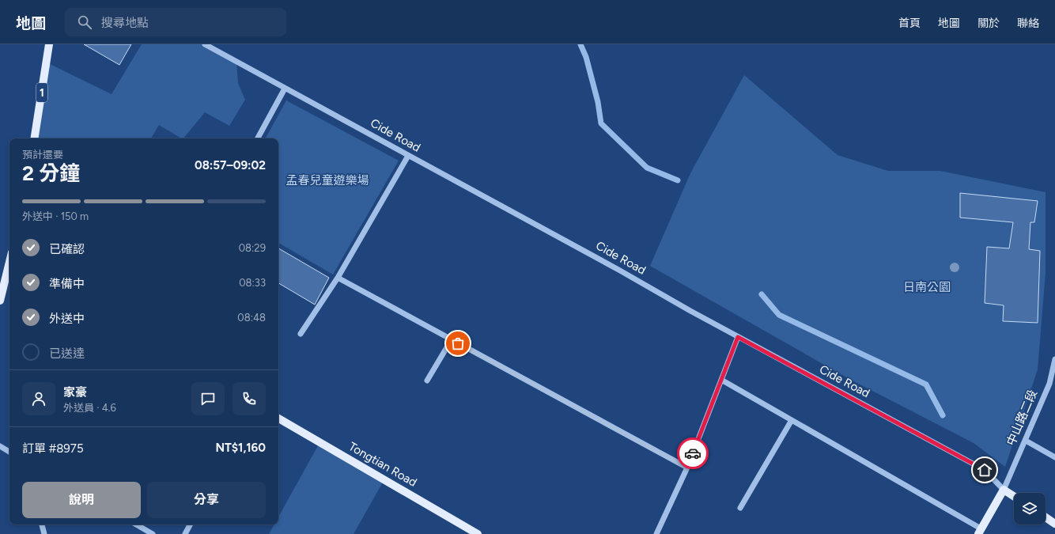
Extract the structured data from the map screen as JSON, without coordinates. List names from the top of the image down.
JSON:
{
  "streets": {
    "main road": [
      "1",
      "Cide Road",
      "中山路二段",
      "Tongtian Road"
    ]
  },
  "crossings": [
    ["Cide Road", "中山路二段"]
  ],
  "parks": ["孟春兒童遊樂場", "日南公園"],
  "page": {
    "header": "地圖",
    "search": "搜尋地點",
    "nav": [
      "首頁",
      "地圖",
      "關於",
      "聯絡"
    ],
    "heading": ["2 分鐘", "預計還要", "08:57–09:02"],
    "panel": [
      "家豪",
      "外送員 · 4.6",
      "訂單 #8975",
      "NT$1,160"
    ],
    "bar": "外送中 · 150 m",
    "list": [
      ["已確認", "08:29"],
      ["準備中", "08:33"],
      ["外送中", "08:48"],
      "已送達"
    ],
    "buttons": ["說明", "分享"]
  }
}
